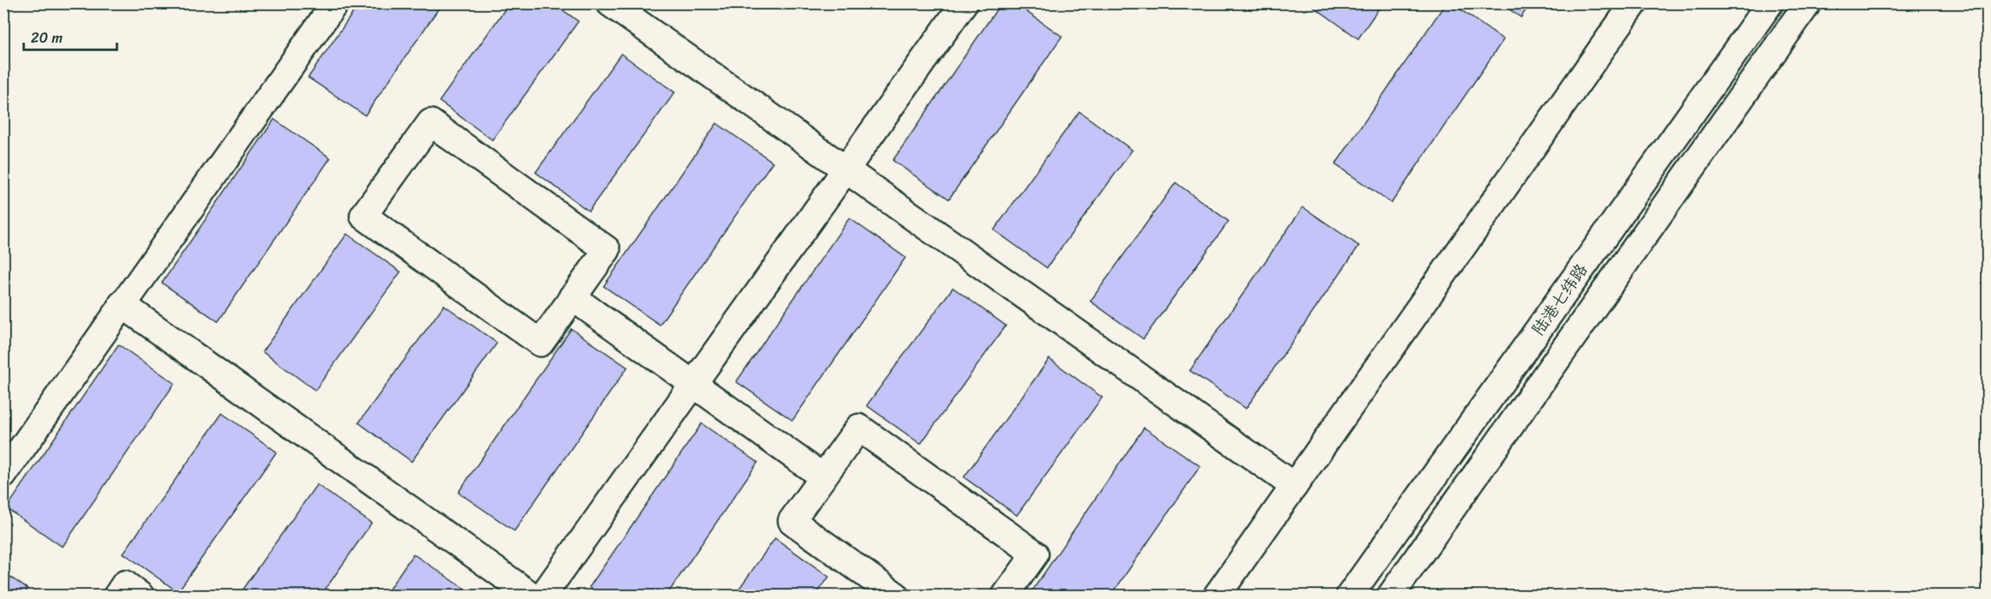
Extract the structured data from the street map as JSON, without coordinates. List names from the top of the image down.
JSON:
{
  "streets": {
    "street": ["陆港七纬路"]
  },
  "scale_bar": "20 m"
}
